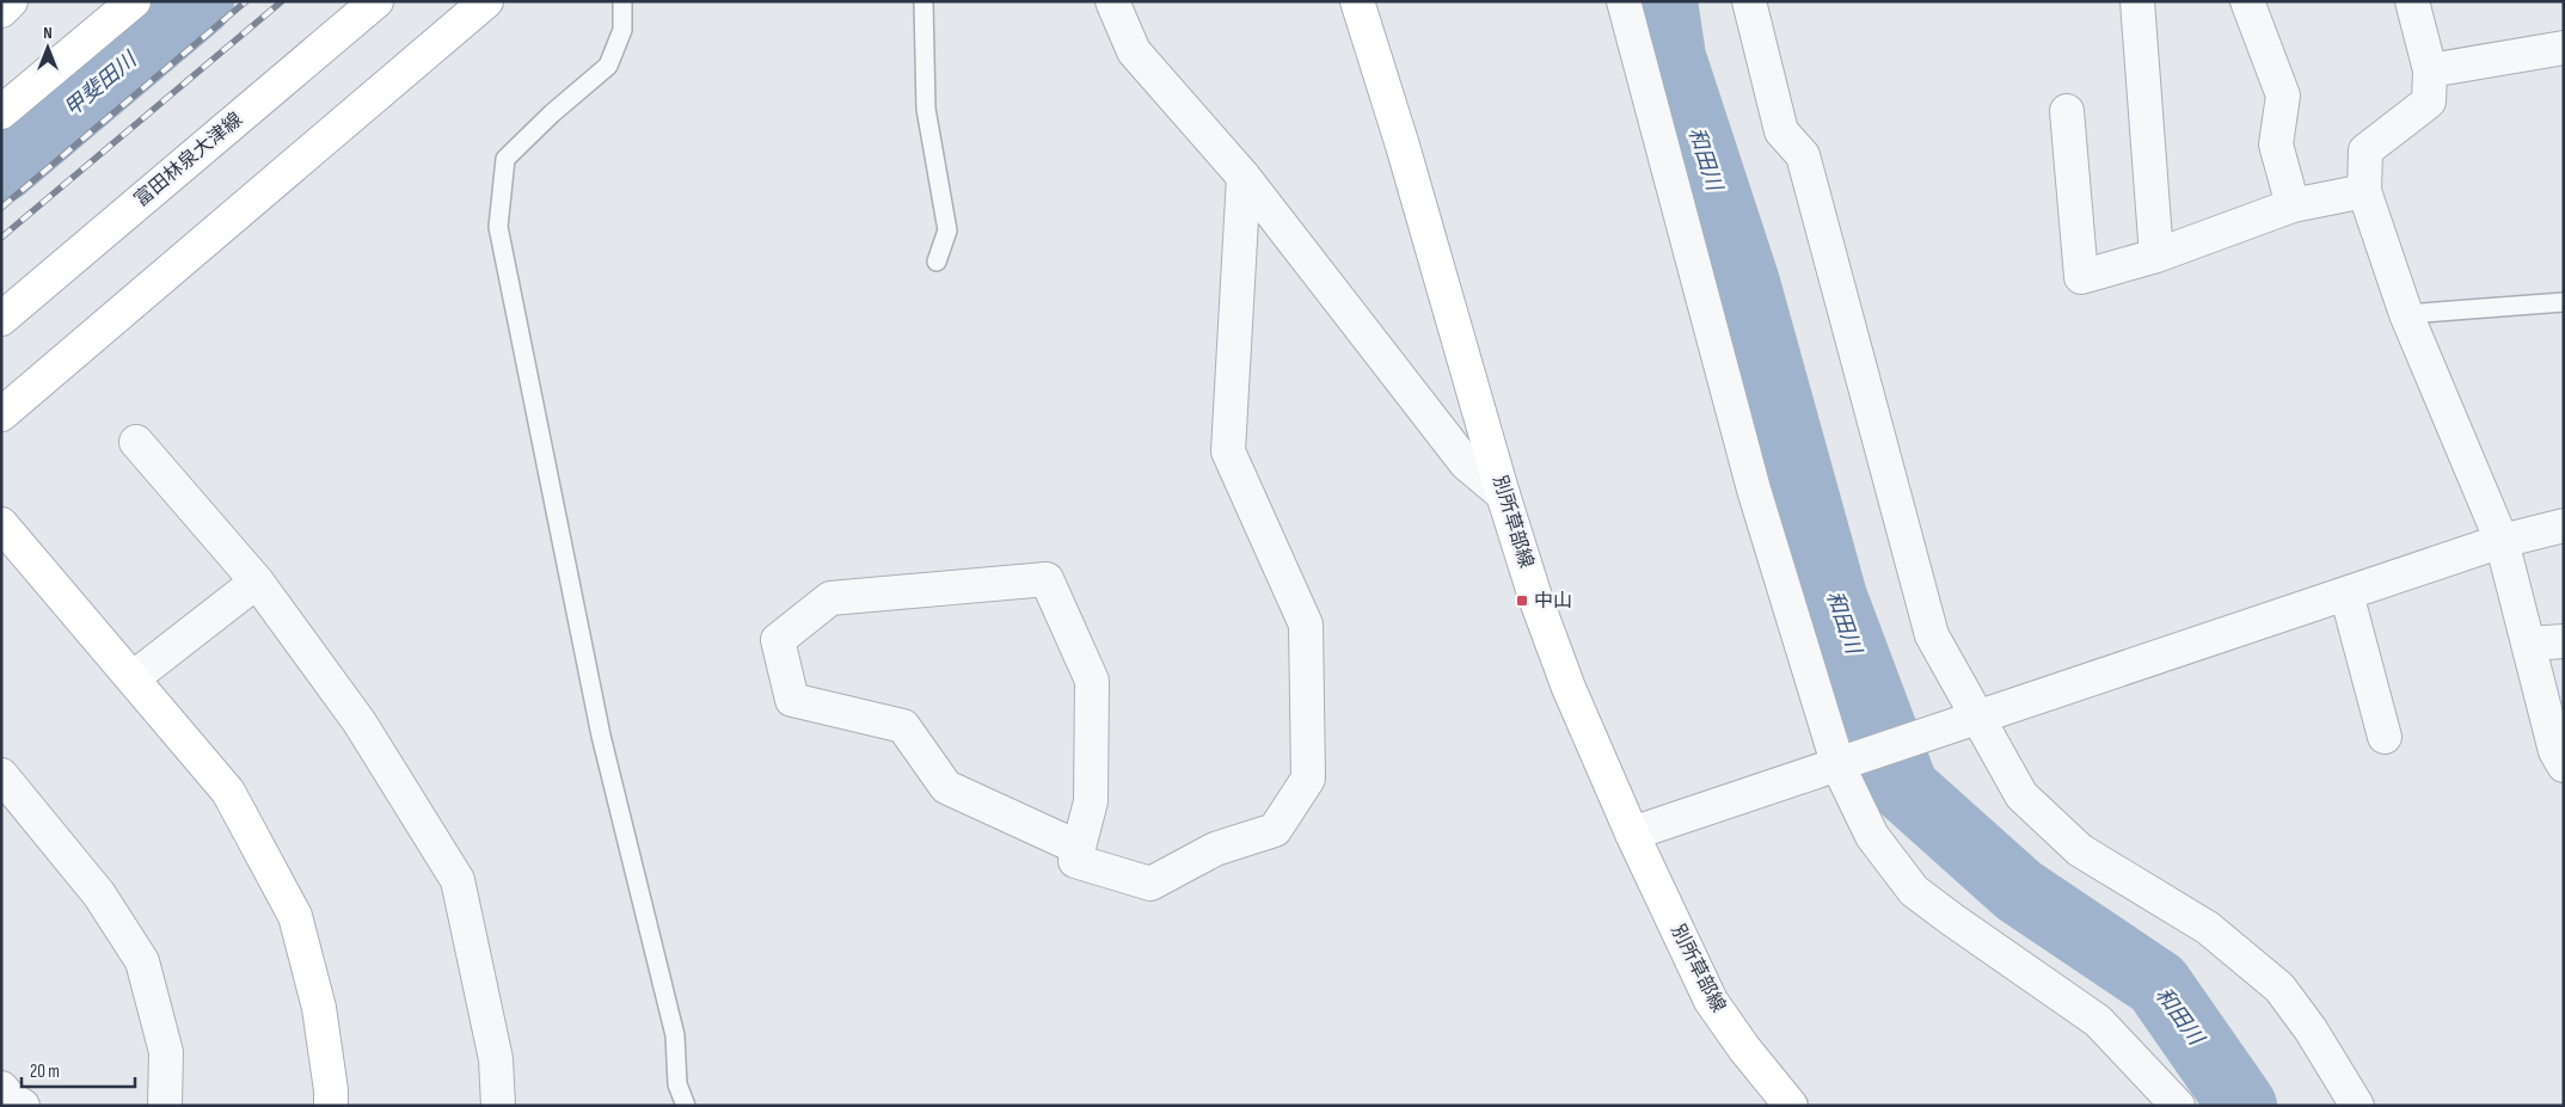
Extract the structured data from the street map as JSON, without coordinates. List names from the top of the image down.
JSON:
{
  "streets": {
    "main road": ["富田林泉大津線", "別所草部線"]
  },
  "water": ["甲斐田川", "和田川"],
  "places": {
    "transit": ["中山"]
  },
  "scale_bar": "20 m",
  "north": "top"
}
